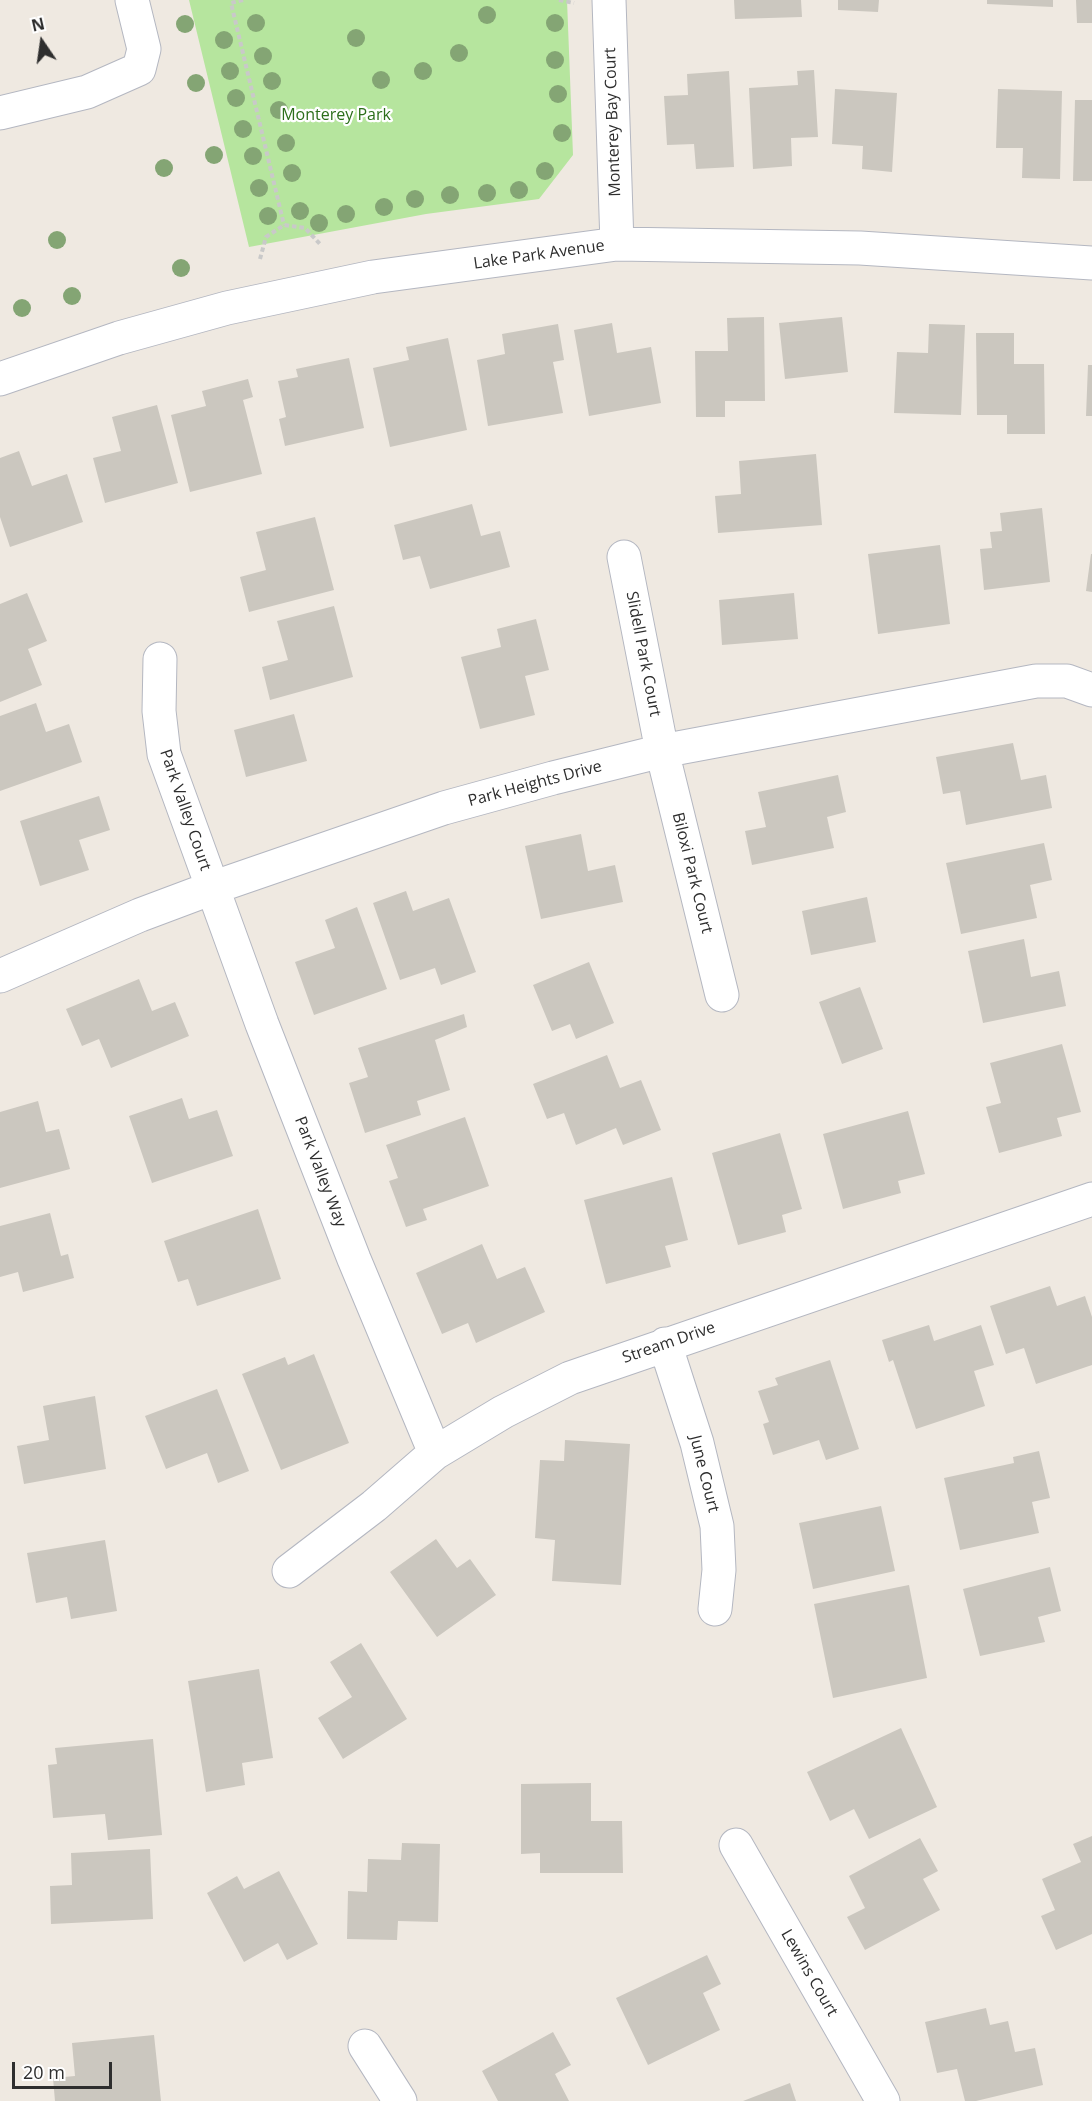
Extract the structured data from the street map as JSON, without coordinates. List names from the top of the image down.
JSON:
{
  "streets": {
    "street": [
      "Monterey Bay Court",
      "Lake Park Avenue",
      "Slidell Park Court",
      "Park Heights Drive",
      "Park Valley Court",
      "Biloxi Park Court",
      "Park Valley Way",
      "Stream Drive",
      "June Court",
      "Lewins Court"
    ]
  },
  "crossings": [
    ["Monterey Bay Court", "Lake Park Avenue"],
    ["Slidell Park Court", "Park Heights Drive"],
    ["Slidell Park Court", "Biloxi Park Court"],
    ["Park Heights Drive", "Park Valley Court"],
    ["Park Heights Drive", "Biloxi Park Court"],
    ["Park Heights Drive", "Park Valley Way"],
    ["Park Valley Court", "Park Valley Way"],
    ["Park Valley Way", "Stream Drive"],
    ["Stream Drive", "June Court"]
  ],
  "parks": ["Monterey Park"],
  "scale_bar": "20 m",
  "north": "top"
}
